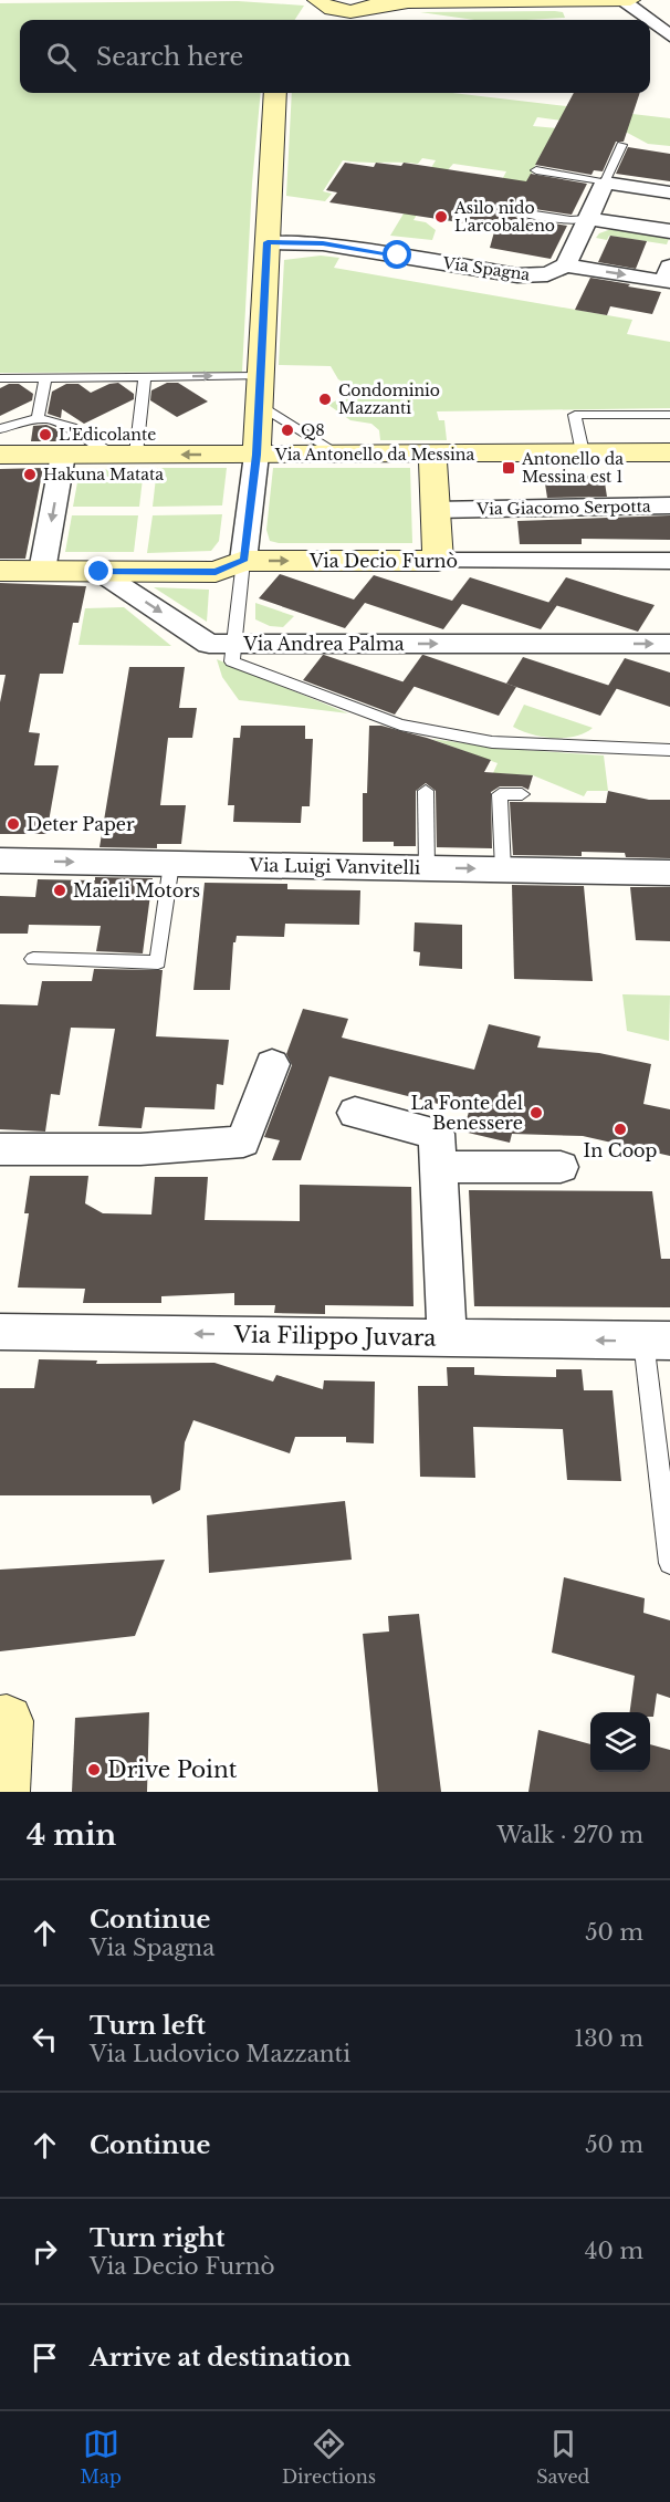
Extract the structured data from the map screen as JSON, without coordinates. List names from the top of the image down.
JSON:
{
  "streets": {
    "street": [
      "Via Spagna",
      "Via Antonello da Messina",
      "Via Giacomo Serpotta",
      "Via Decio Furnò",
      "Via Andrea Palma",
      "Via Luigi Vanvitelli",
      "Via Filippo Juvara"
    ]
  },
  "crossings": [
    ["Via Decio Furnò", "Via Andrea Palma"]
  ],
  "one_way": ["Via Andrea Palma", "Via Luigi Vanvitelli", "Via Filippo Juvara"],
  "places": {
    "other": [
      "Asilo nido L'arcobaleno",
      "Condominio Mazzanti",
      "Q8",
      "L'Edicolante",
      "Hakuna Matata",
      "Deter Paper",
      "Maieli Motors",
      "La Fonte del Benessere",
      "In Coop",
      "Drive Point"
    ],
    "transit": ["Antonello da Messina est 1"]
  },
  "page": {
    "search": "Search here",
    "heading": ["4 min", "Walk · 270 m"],
    "list": [
      ["Continue", "Via Spagna", "50 m"],
      ["Turn left", "Via Ludovico Mazzanti", "130 m"],
      ["Continue", "50 m"],
      ["Turn right", "Via Decio Furnò", "40 m"],
      "Arrive at destination"
    ],
    "nav": ["Map", "Directions", "Saved"]
  }
}
